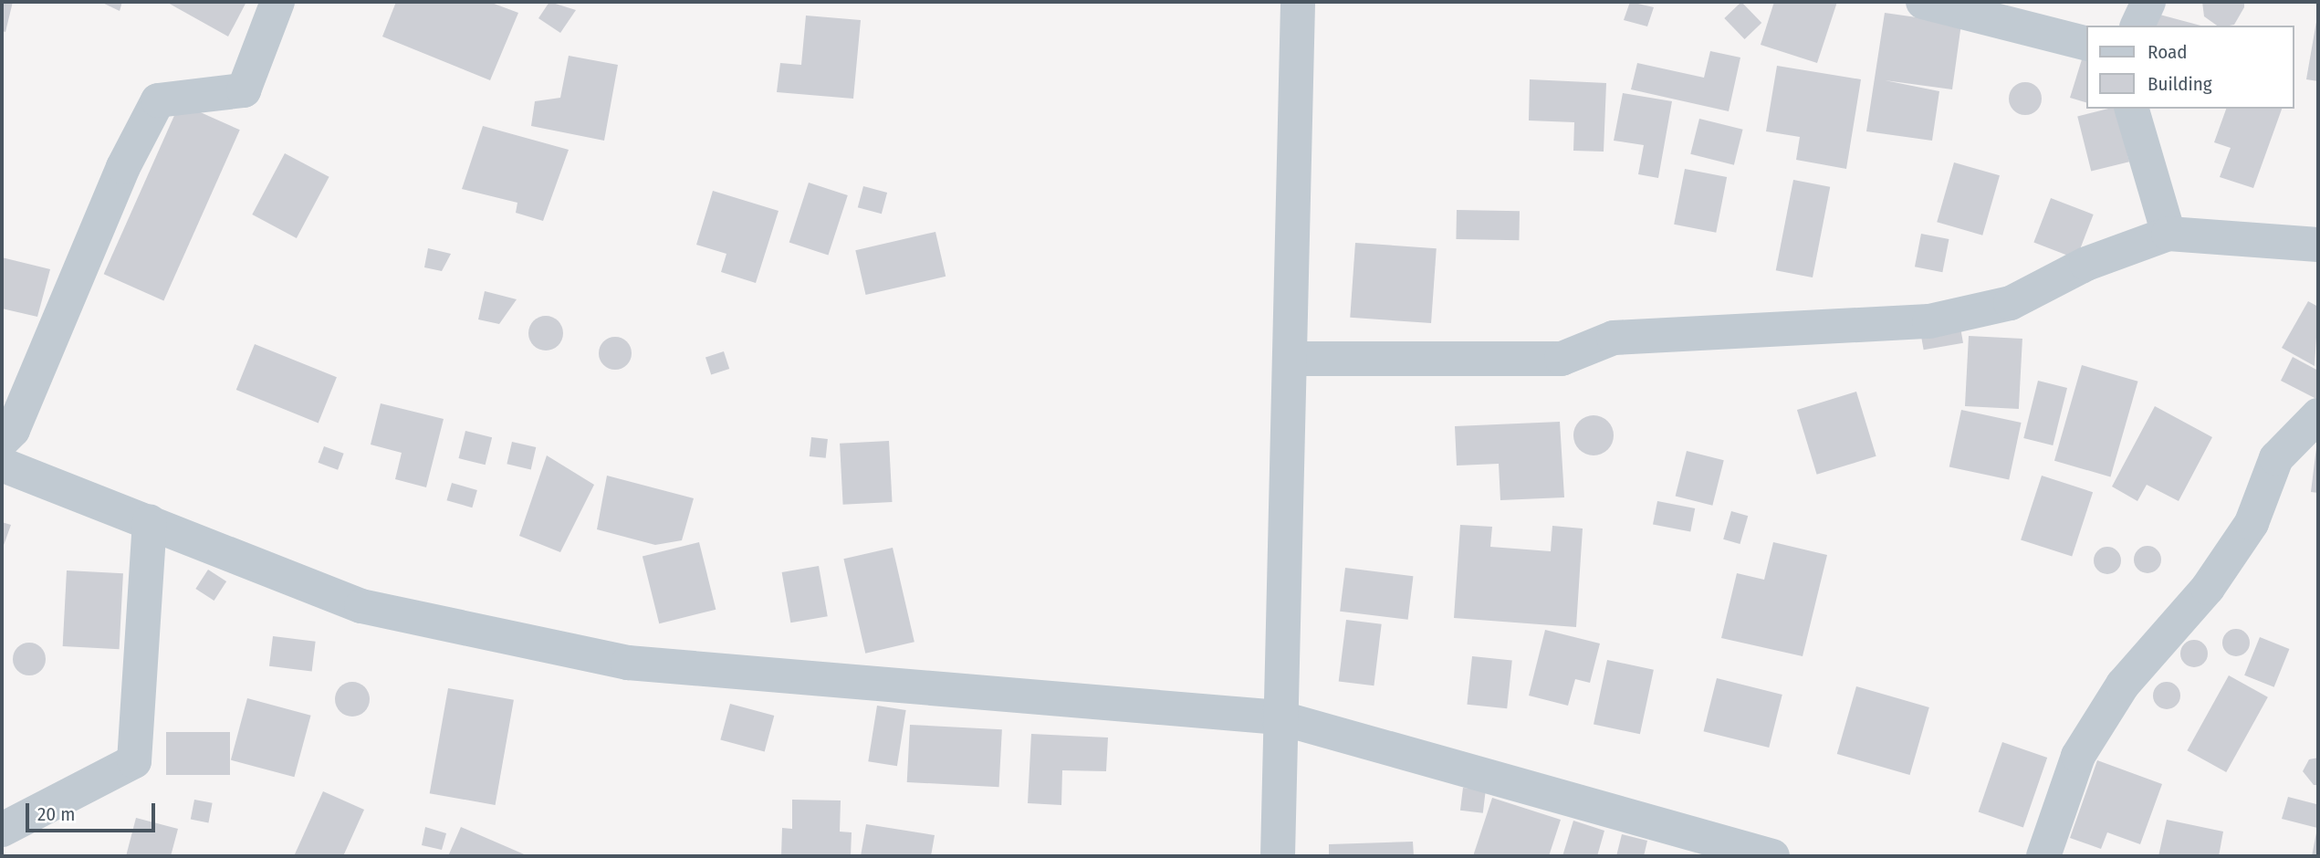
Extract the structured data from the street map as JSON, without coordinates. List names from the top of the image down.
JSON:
{
  "legend": ["Road", "Building"],
  "scale_bar": "20 m"
}
